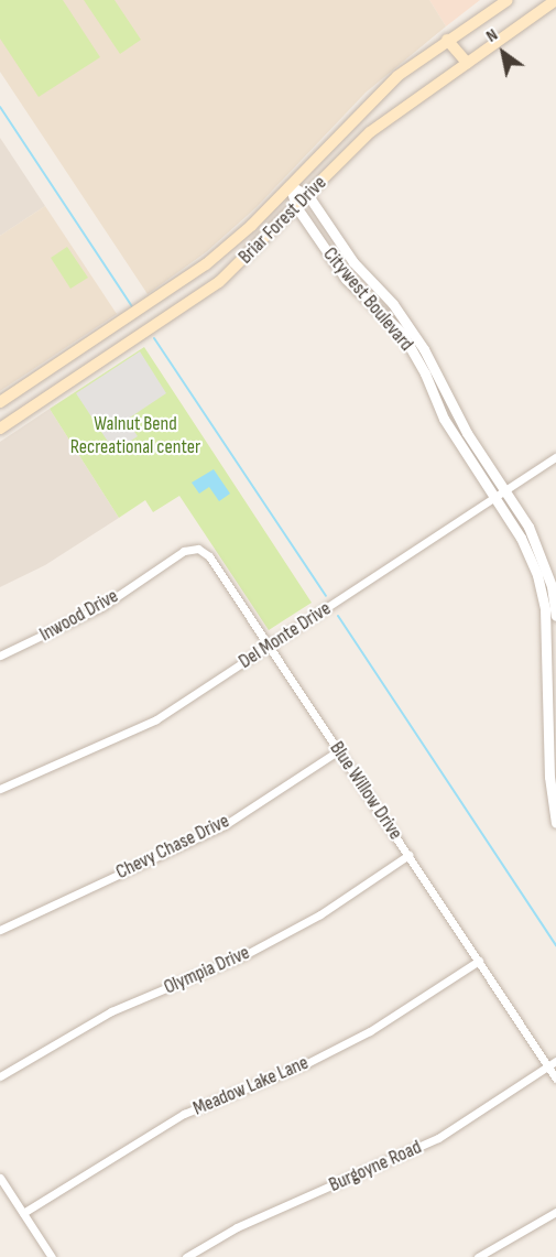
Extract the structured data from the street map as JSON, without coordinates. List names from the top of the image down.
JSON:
{
  "streets": {
    "main road": ["Briar Forest Drive"],
    "street": [
      "Citywest Boulevard",
      "Inwood Drive",
      "Del Monte Drive",
      "Blue Willow Drive",
      "Chevy Chase Drive",
      "Olympia Drive",
      "Meadow Lake Lane",
      "Burgoyne Road"
    ]
  },
  "crossings": [
    ["Briar Forest Drive", "Citywest Boulevard"],
    ["Citywest Boulevard", "Del Monte Drive"],
    ["Inwood Drive", "Blue Willow Drive"],
    ["Del Monte Drive", "Blue Willow Drive"],
    ["Blue Willow Drive", "Chevy Chase Drive"],
    ["Blue Willow Drive", "Olympia Drive"],
    ["Blue Willow Drive", "Meadow Lake Lane"],
    ["Blue Willow Drive", "Burgoyne Road"]
  ],
  "parks": ["Walnut Bend Recreational center"],
  "north": "top left"
}
